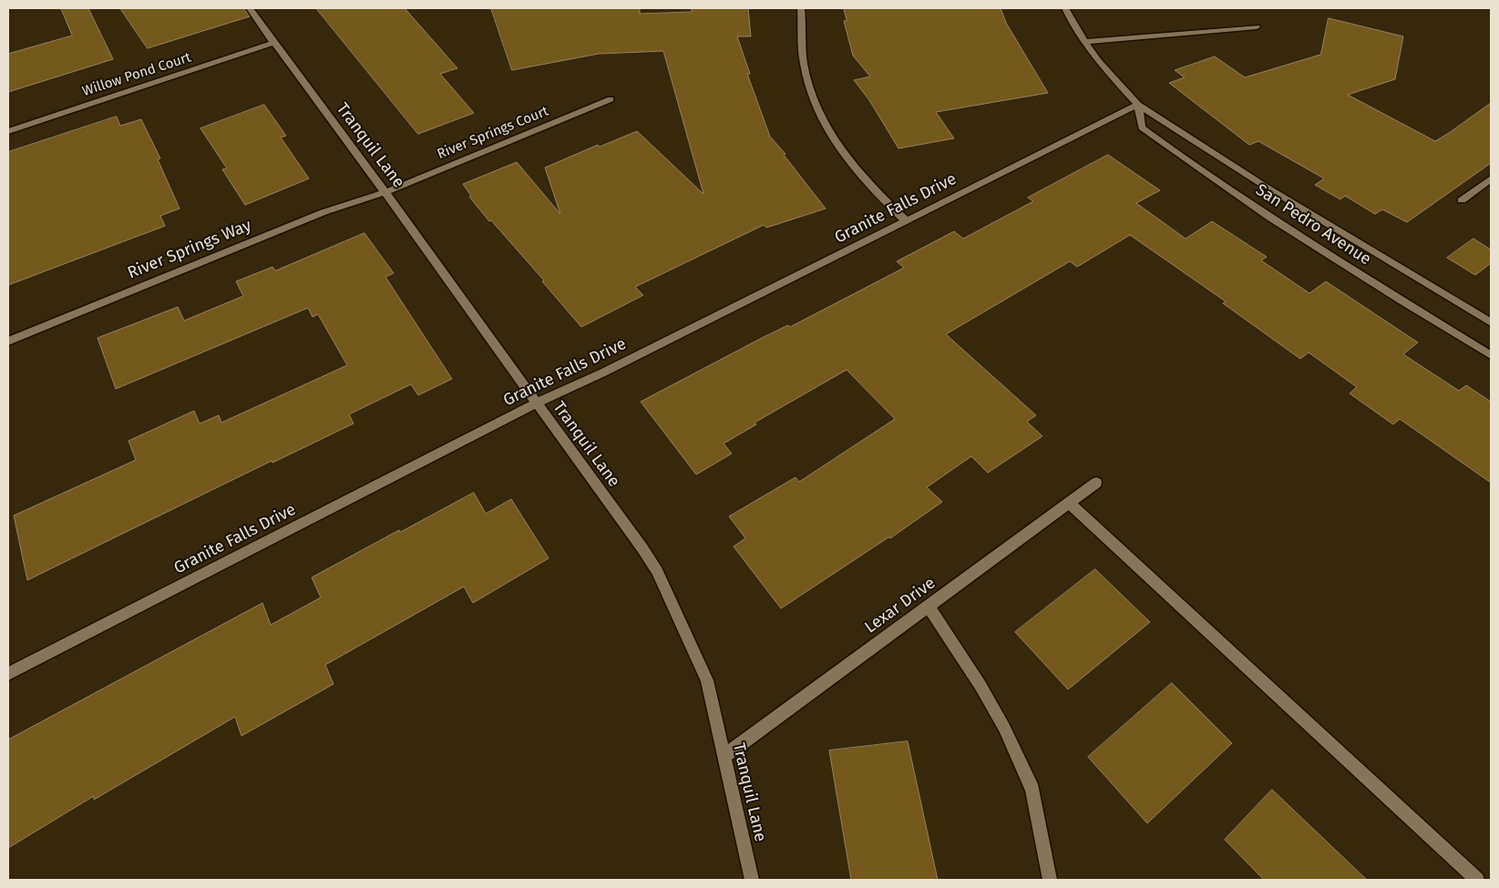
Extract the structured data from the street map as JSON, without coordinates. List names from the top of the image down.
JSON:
{
  "streets": {
    "street": [
      "Willow Pond Court",
      "River Springs Court",
      "Tranquil Lane",
      "Granite Falls Drive",
      "San Pedro Avenue",
      "River Springs Way",
      "Lexar Drive"
    ]
  },
  "crossings": [
    ["Willow Pond Court", "Tranquil Lane"],
    ["River Springs Court", "Tranquil Lane"],
    ["River Springs Court", "River Springs Way"],
    ["Tranquil Lane", "Granite Falls Drive"],
    ["Tranquil Lane", "River Springs Way"],
    ["Tranquil Lane", "Lexar Drive"],
    ["Granite Falls Drive", "San Pedro Avenue"]
  ]
}
